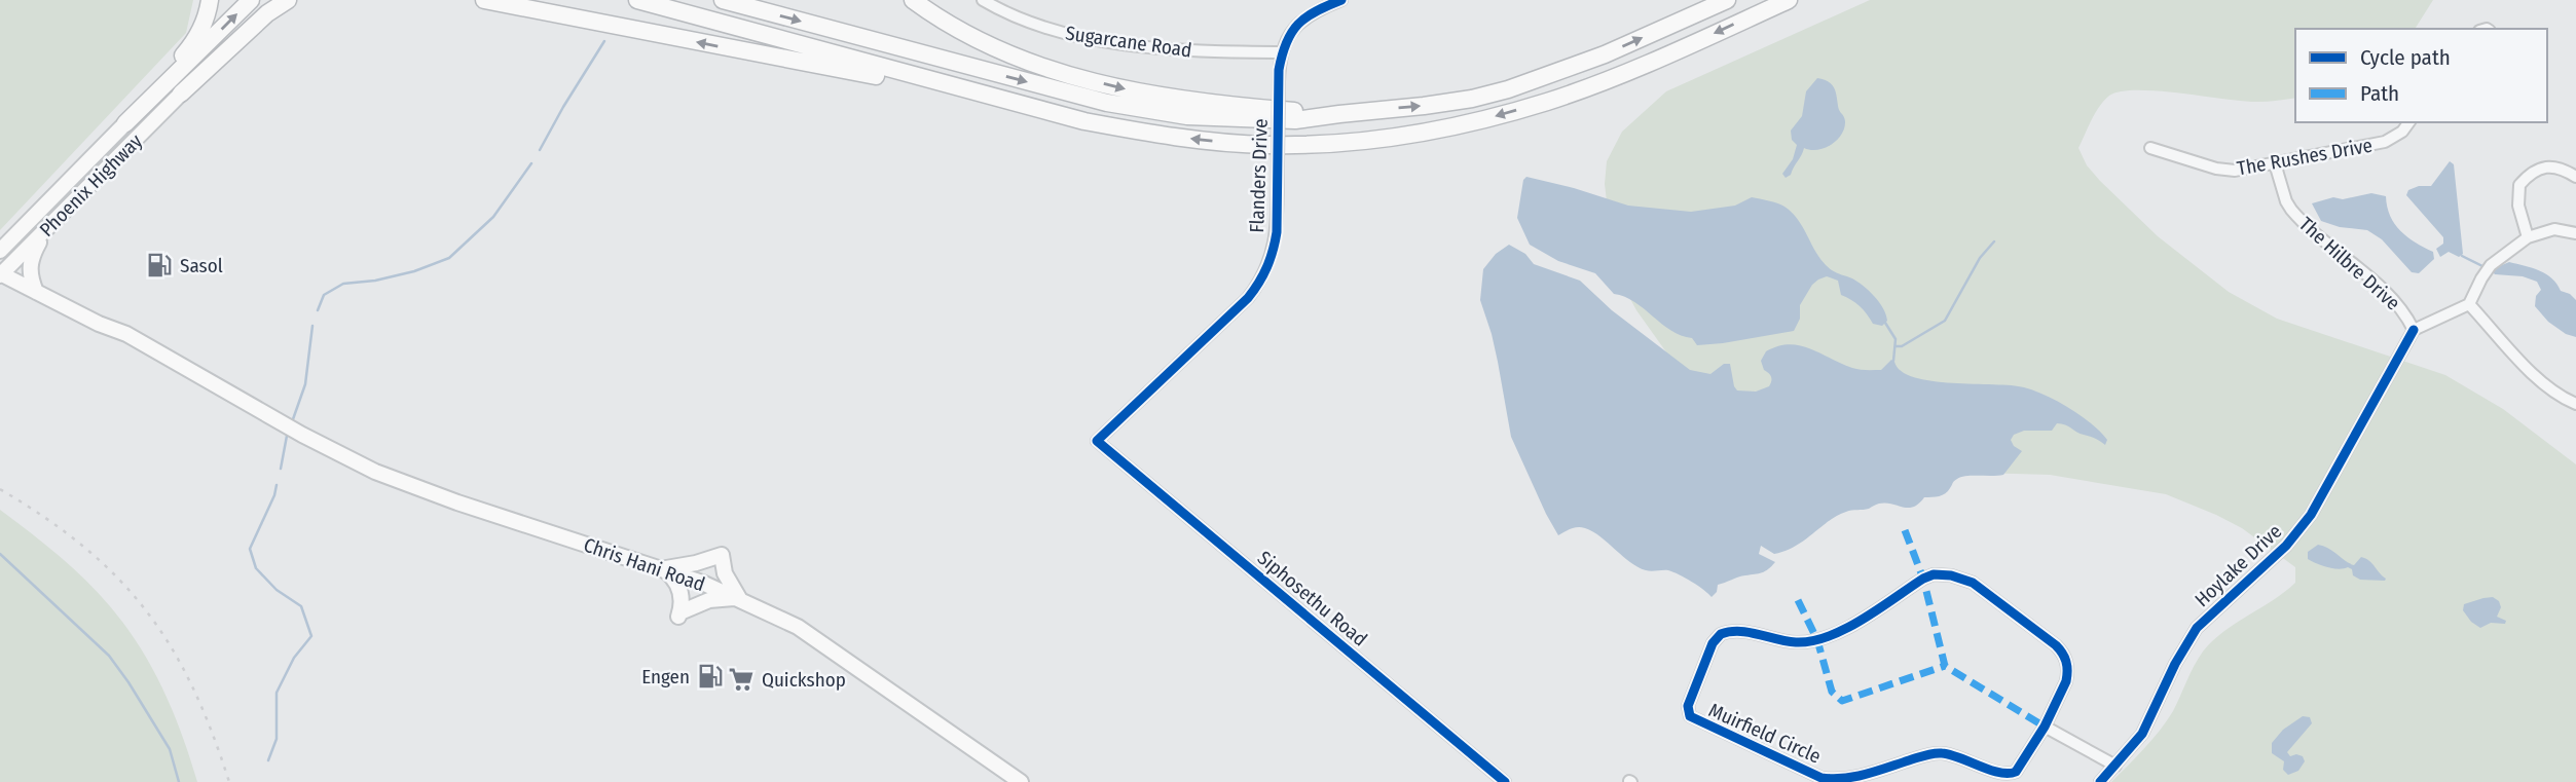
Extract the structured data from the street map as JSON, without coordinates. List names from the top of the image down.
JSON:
{
  "streets": {
    "main road": ["Phoenix Highway", "Chris Hani Road"],
    "street": [
      "Sugarcane Road",
      "The Rushes Drive",
      "Flanders Drive",
      "The Hilbre Drive",
      "Hoylake Drive",
      "Siphosethu Road",
      "Muirfield Circle"
    ]
  },
  "crossings": [
    ["Sugarcane Road", "Flanders Drive"],
    ["The Rushes Drive", "The Hilbre Drive"],
    ["Flanders Drive", "Siphosethu Road"],
    ["Phoenix Highway", "Chris Hani Road"],
    ["The Hilbre Drive", "Hoylake Drive"]
  ],
  "places": {
    "fuel station": ["Sasol", "Engen"],
    "supermarket": ["Quickshop"]
  },
  "legend": ["Cycle path", "Path"]
}
